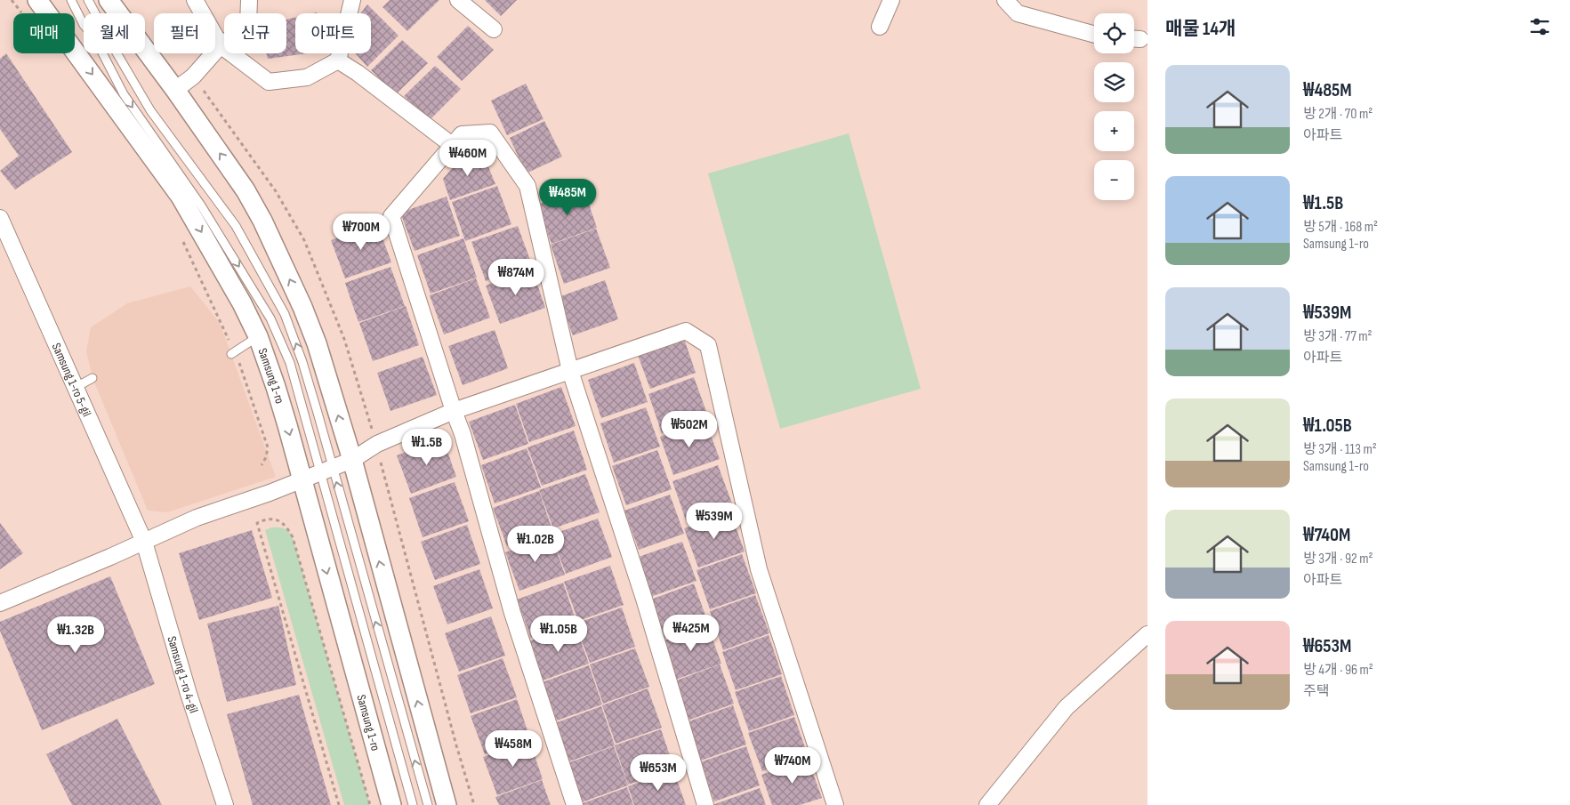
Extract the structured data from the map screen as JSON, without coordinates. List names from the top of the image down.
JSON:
{
  "streets": {
    "street": ["Samsung 1-ro", "Samsung 1-ro 5-gil", "Samsung 1-ro 4-gil"]
  },
  "crossings": [
    ["Samsung 1-ro 5-gil", "Samsung 1-ro 4-gil"]
  ],
  "page": {
    "heading": "매물 14개",
    "map_buttons": ["+", "−"],
    "chip": [
      "매매",
      "월세",
      "필터",
      "신규",
      "아파트"
    ],
    "list": [
      {
        "name": "₩485M",
        "note": "방 2개 · 70 m² · 아파트"
      },
      {
        "name": "₩1.5B",
        "note": "방 5개 · 168 m² · Samsung 1-ro"
      },
      {
        "name": "₩539M",
        "note": "방 3개 · 77 m² · 아파트"
      },
      {
        "name": "₩1.05B",
        "note": "방 3개 · 113 m² · Samsung 1-ro"
      },
      {
        "name": "₩740M",
        "note": "방 3개 · 92 m² · 아파트"
      },
      {
        "name": "₩653M",
        "note": "방 4개 · 96 m² · 주택"
      }
    ],
    "price": [
      "₩460M",
      "₩485M",
      "₩700M",
      "₩874M",
      "₩502M",
      "₩1.5B",
      "₩539M",
      "₩1.02B",
      "₩425M",
      "₩1.05B",
      "₩1.32B",
      "₩458M",
      "₩740M",
      "₩653M"
    ]
  }
}
